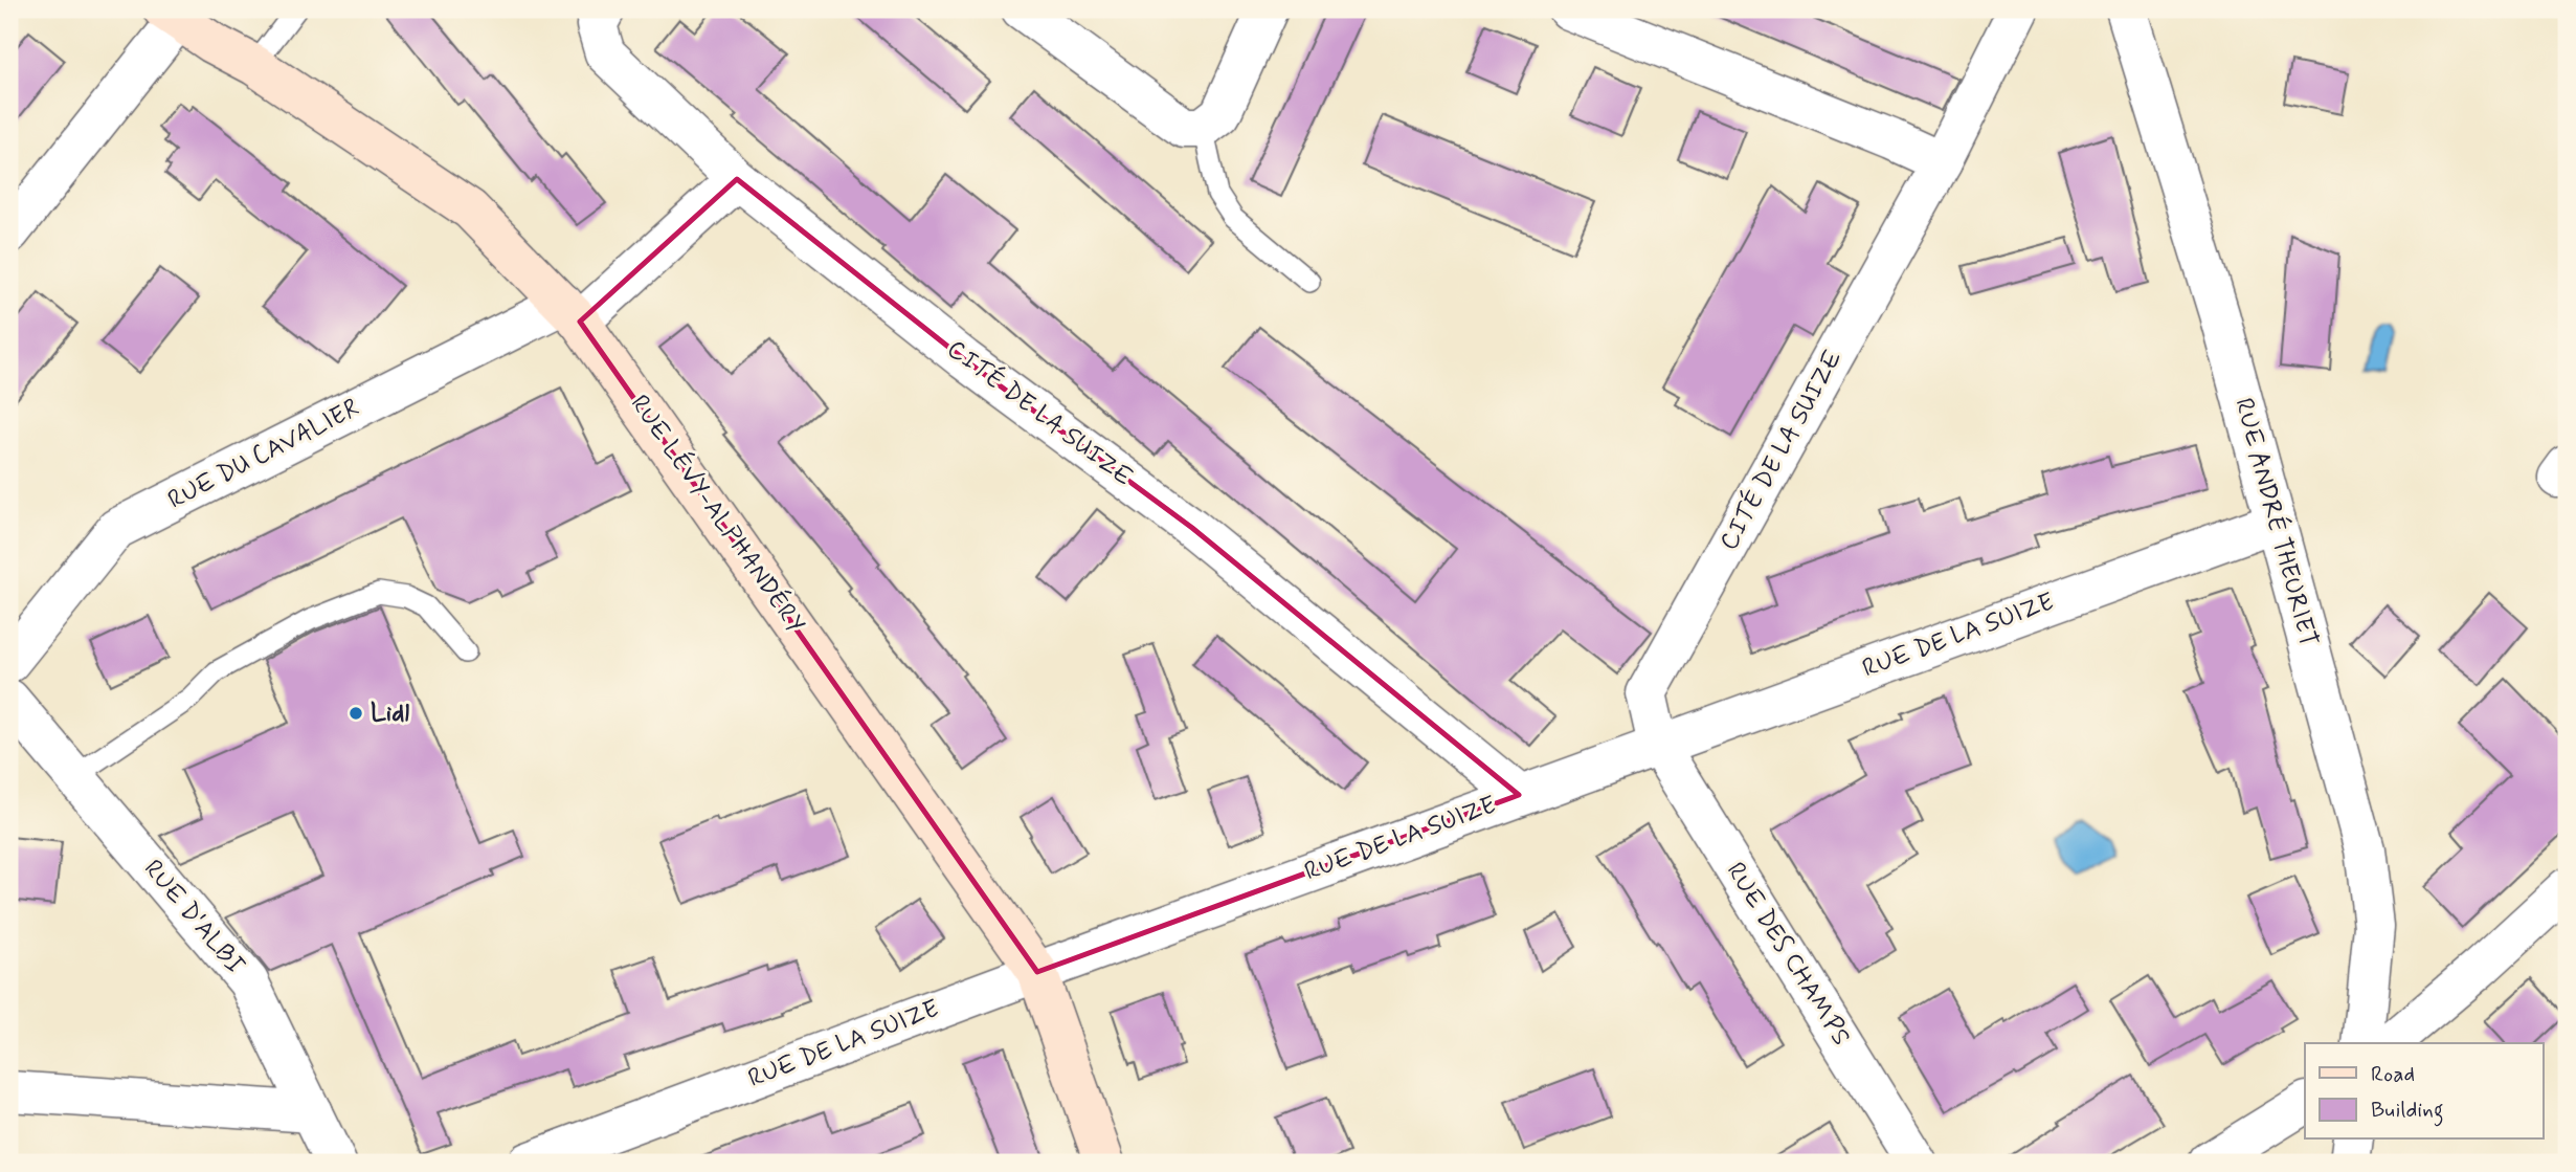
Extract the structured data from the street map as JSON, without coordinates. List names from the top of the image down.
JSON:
{
  "streets": {
    "street": [
      "CITÉ DE LA SUIZE",
      "RUE DU CAVALIER",
      "RUE LÉVY-ALPHANDÉRY",
      "RUE ANDRÉ THEURIET",
      "RUE DE LA SUIZE",
      "RUE D'ALBI",
      "RUE DES CHAMPS"
    ]
  },
  "crossings": [
    ["CITÉ DE LA SUIZE", "RUE DU CAVALIER"],
    ["CITÉ DE LA SUIZE", "RUE DE LA SUIZE"],
    ["CITÉ DE LA SUIZE", "RUE DES CHAMPS"],
    ["RUE DU CAVALIER", "RUE LÉVY-ALPHANDÉRY"],
    ["RUE LÉVY-ALPHANDÉRY", "RUE DE LA SUIZE"],
    ["RUE ANDRÉ THEURIET", "RUE DE LA SUIZE"],
    ["RUE DE LA SUIZE", "RUE DES CHAMPS"]
  ],
  "places": ["Lidl"],
  "legend": ["Road", "Building"]
}
